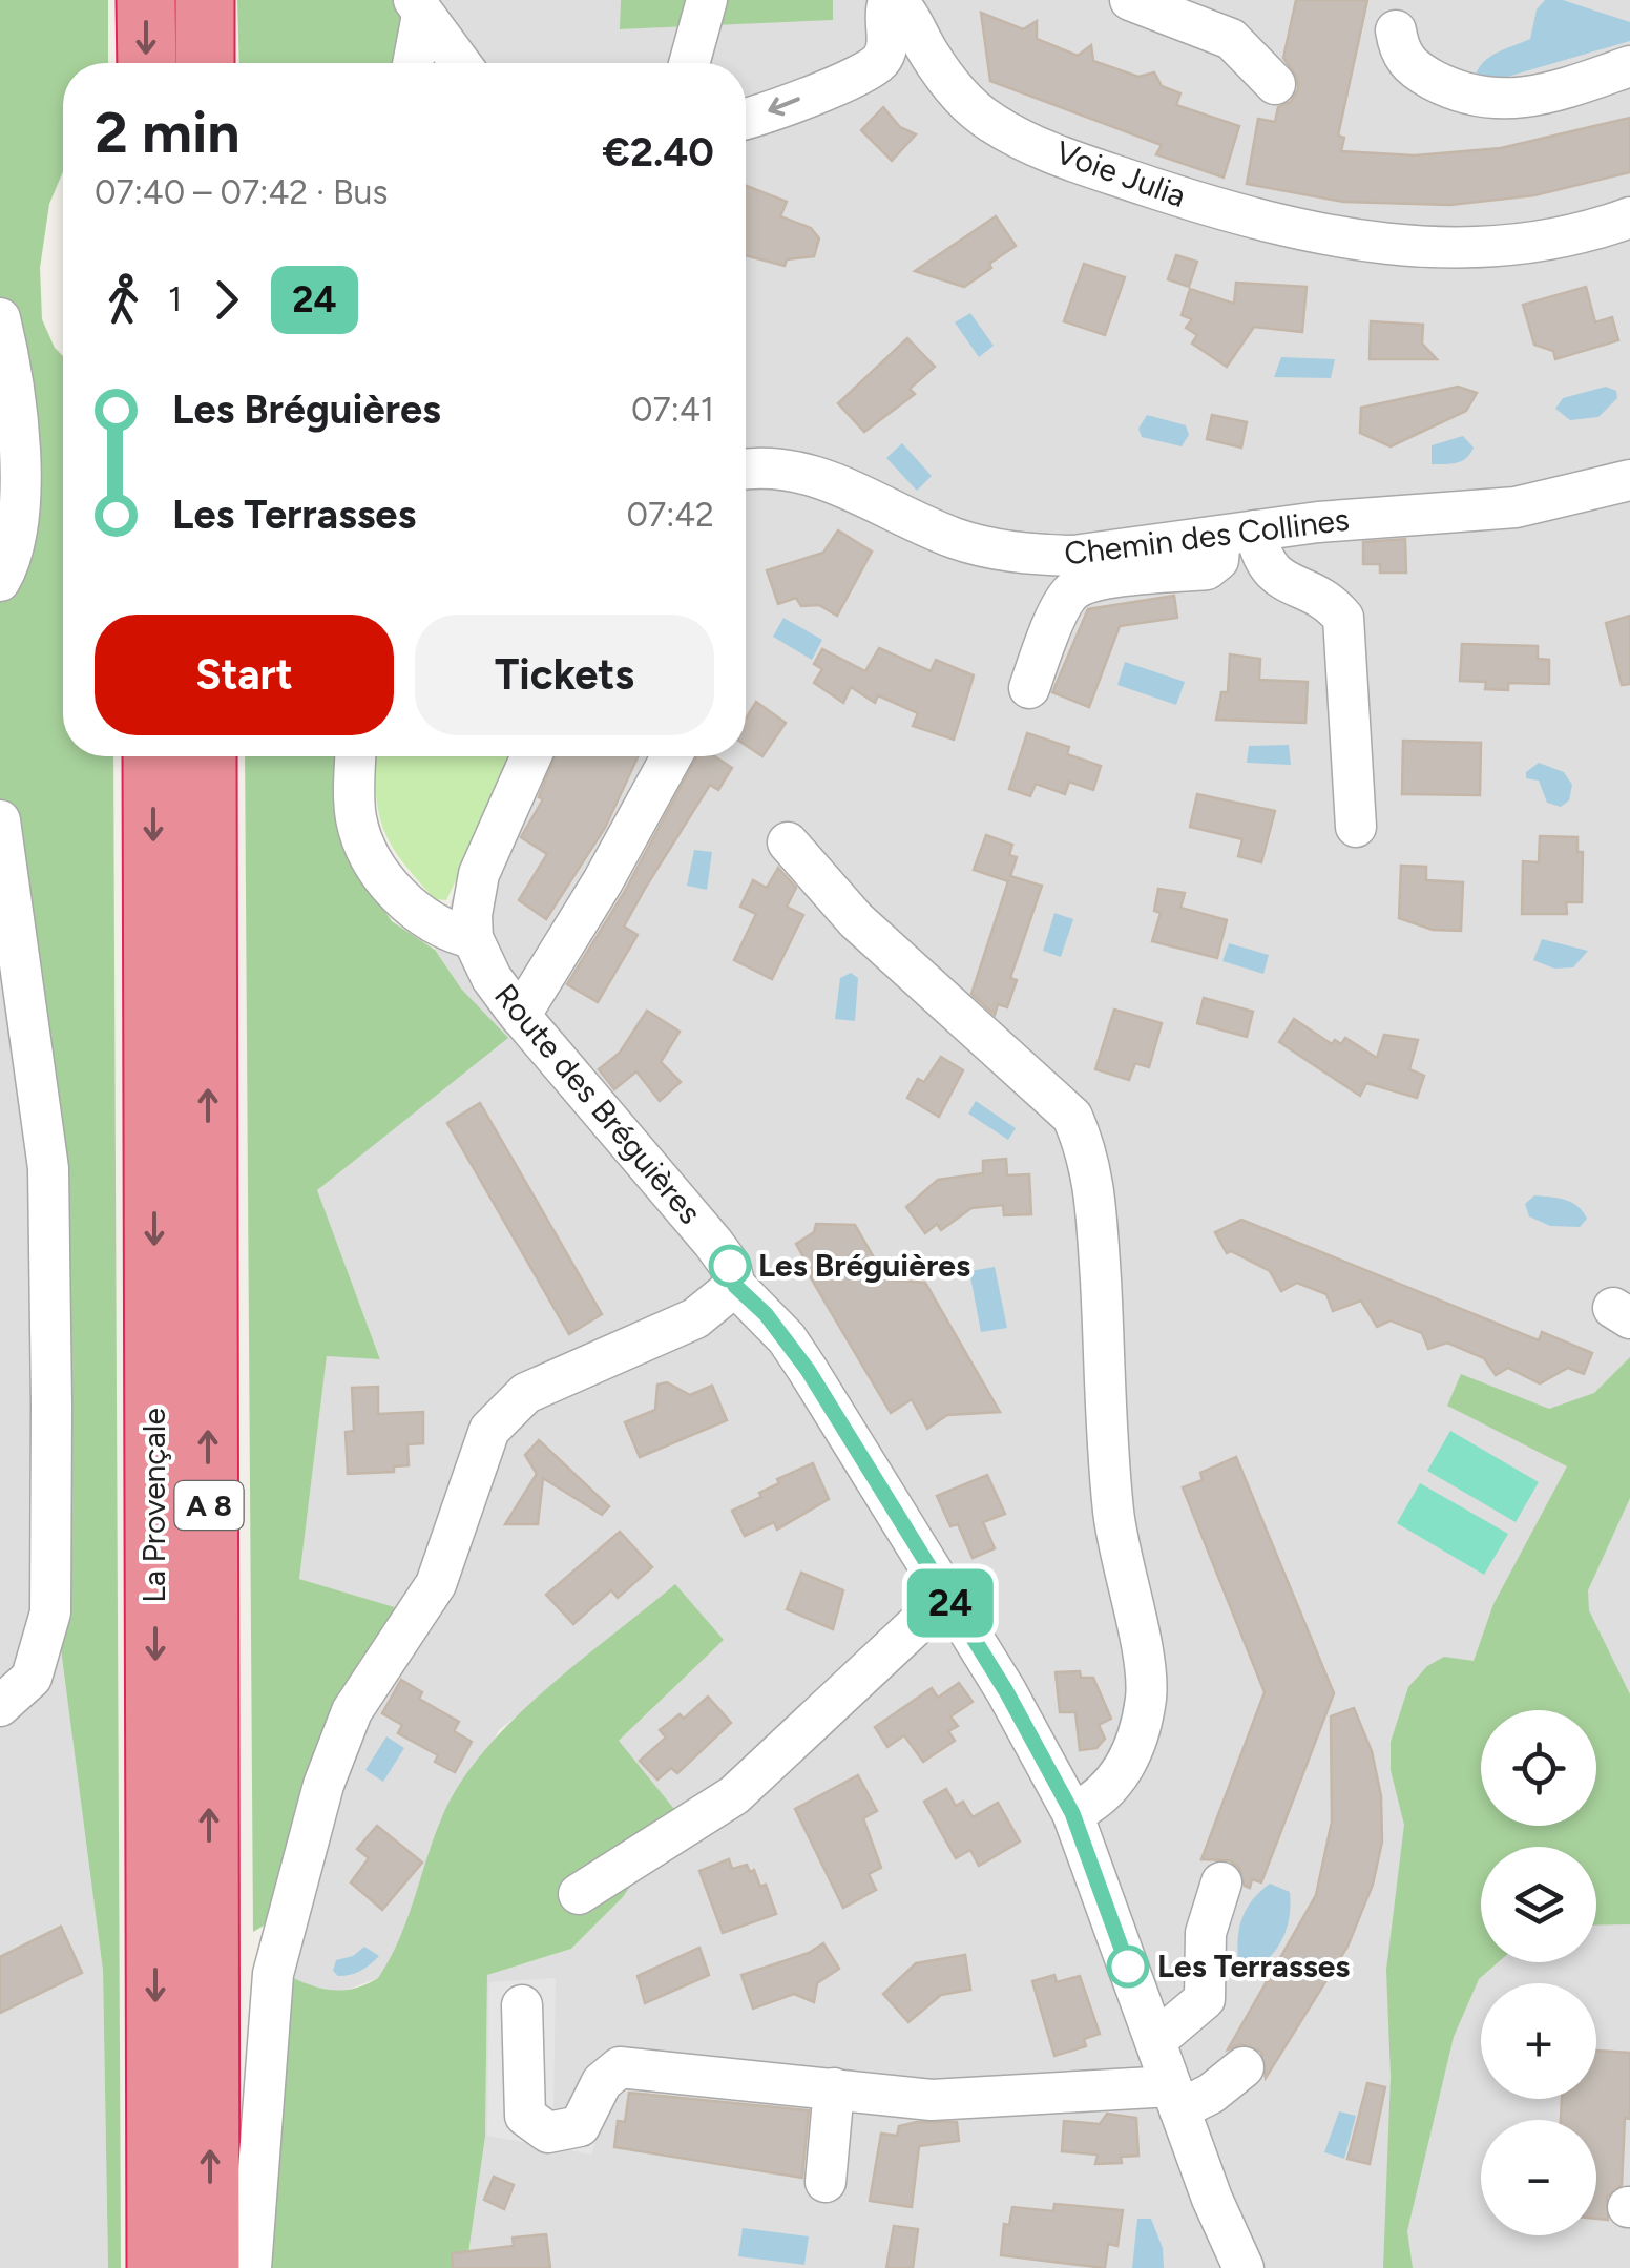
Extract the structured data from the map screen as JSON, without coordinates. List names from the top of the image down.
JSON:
{
  "streets": {
    "highway": ["La Provençale", "A 8"],
    "street": ["Voie Julia", "Chemin des Collines", "Route des Bréguières"]
  },
  "places": ["Les Bréguières", "Les Terrasses"],
  "lines": ["bus line 24"],
  "page": {
    "on_map": "24",
    "heading": ["2 min", "07:40 – 07:42 · Bus", "€2.40"],
    "legs": ["1", "24"],
    "list": [
      {
        "name": "Les Bréguières",
        "value": "07:41"
      },
      {
        "name": "Les Terrasses",
        "value": "07:42"
      }
    ],
    "buttons": ["Start", "Tickets"],
    "map_buttons": ["+", "−"]
  }
}
